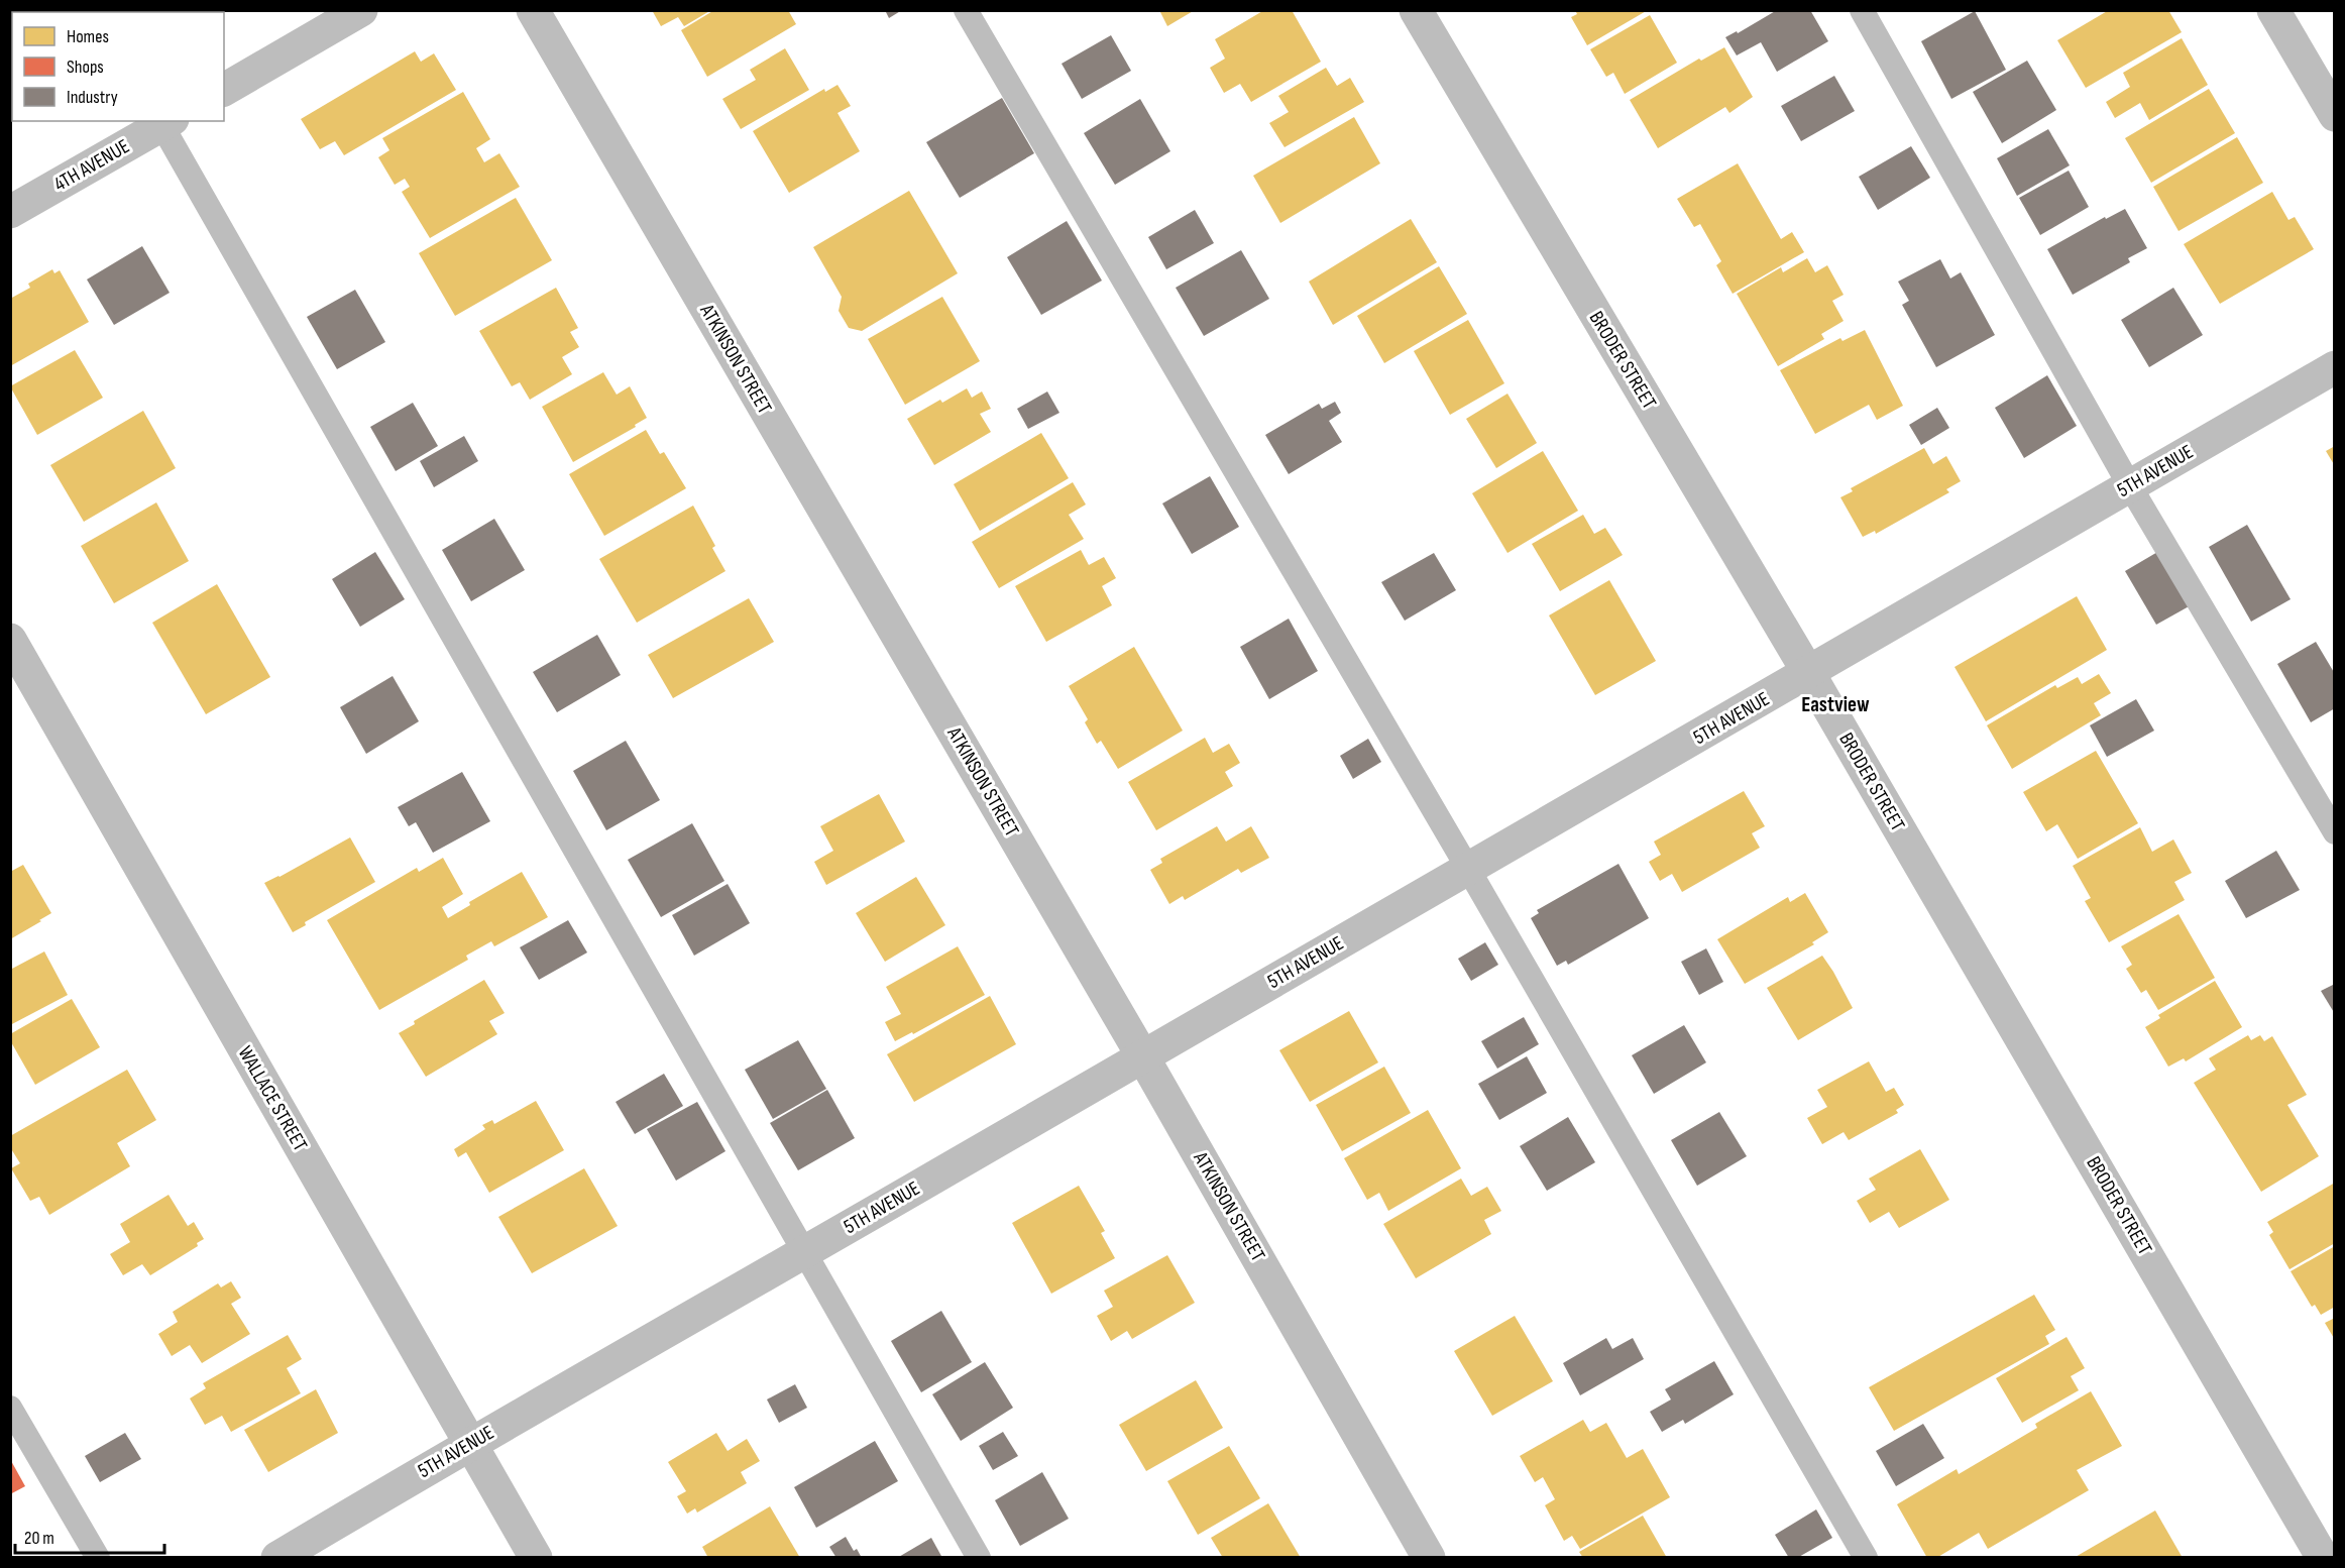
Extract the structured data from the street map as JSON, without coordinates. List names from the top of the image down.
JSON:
{
  "streets": {
    "street": [
      "4TH AVENUE",
      "ATKINSON STREET",
      "BRODER STREET",
      "5TH AVENUE",
      "WALLACE STREET"
    ]
  },
  "crossings": [
    ["ATKINSON STREET", "5TH AVENUE"],
    ["BRODER STREET", "5TH AVENUE"],
    ["5TH AVENUE", "WALLACE STREET"]
  ],
  "districts": ["Eastview"],
  "legend": ["Homes", "Shops", "Industry"],
  "scale_bar": "20 m"
}
